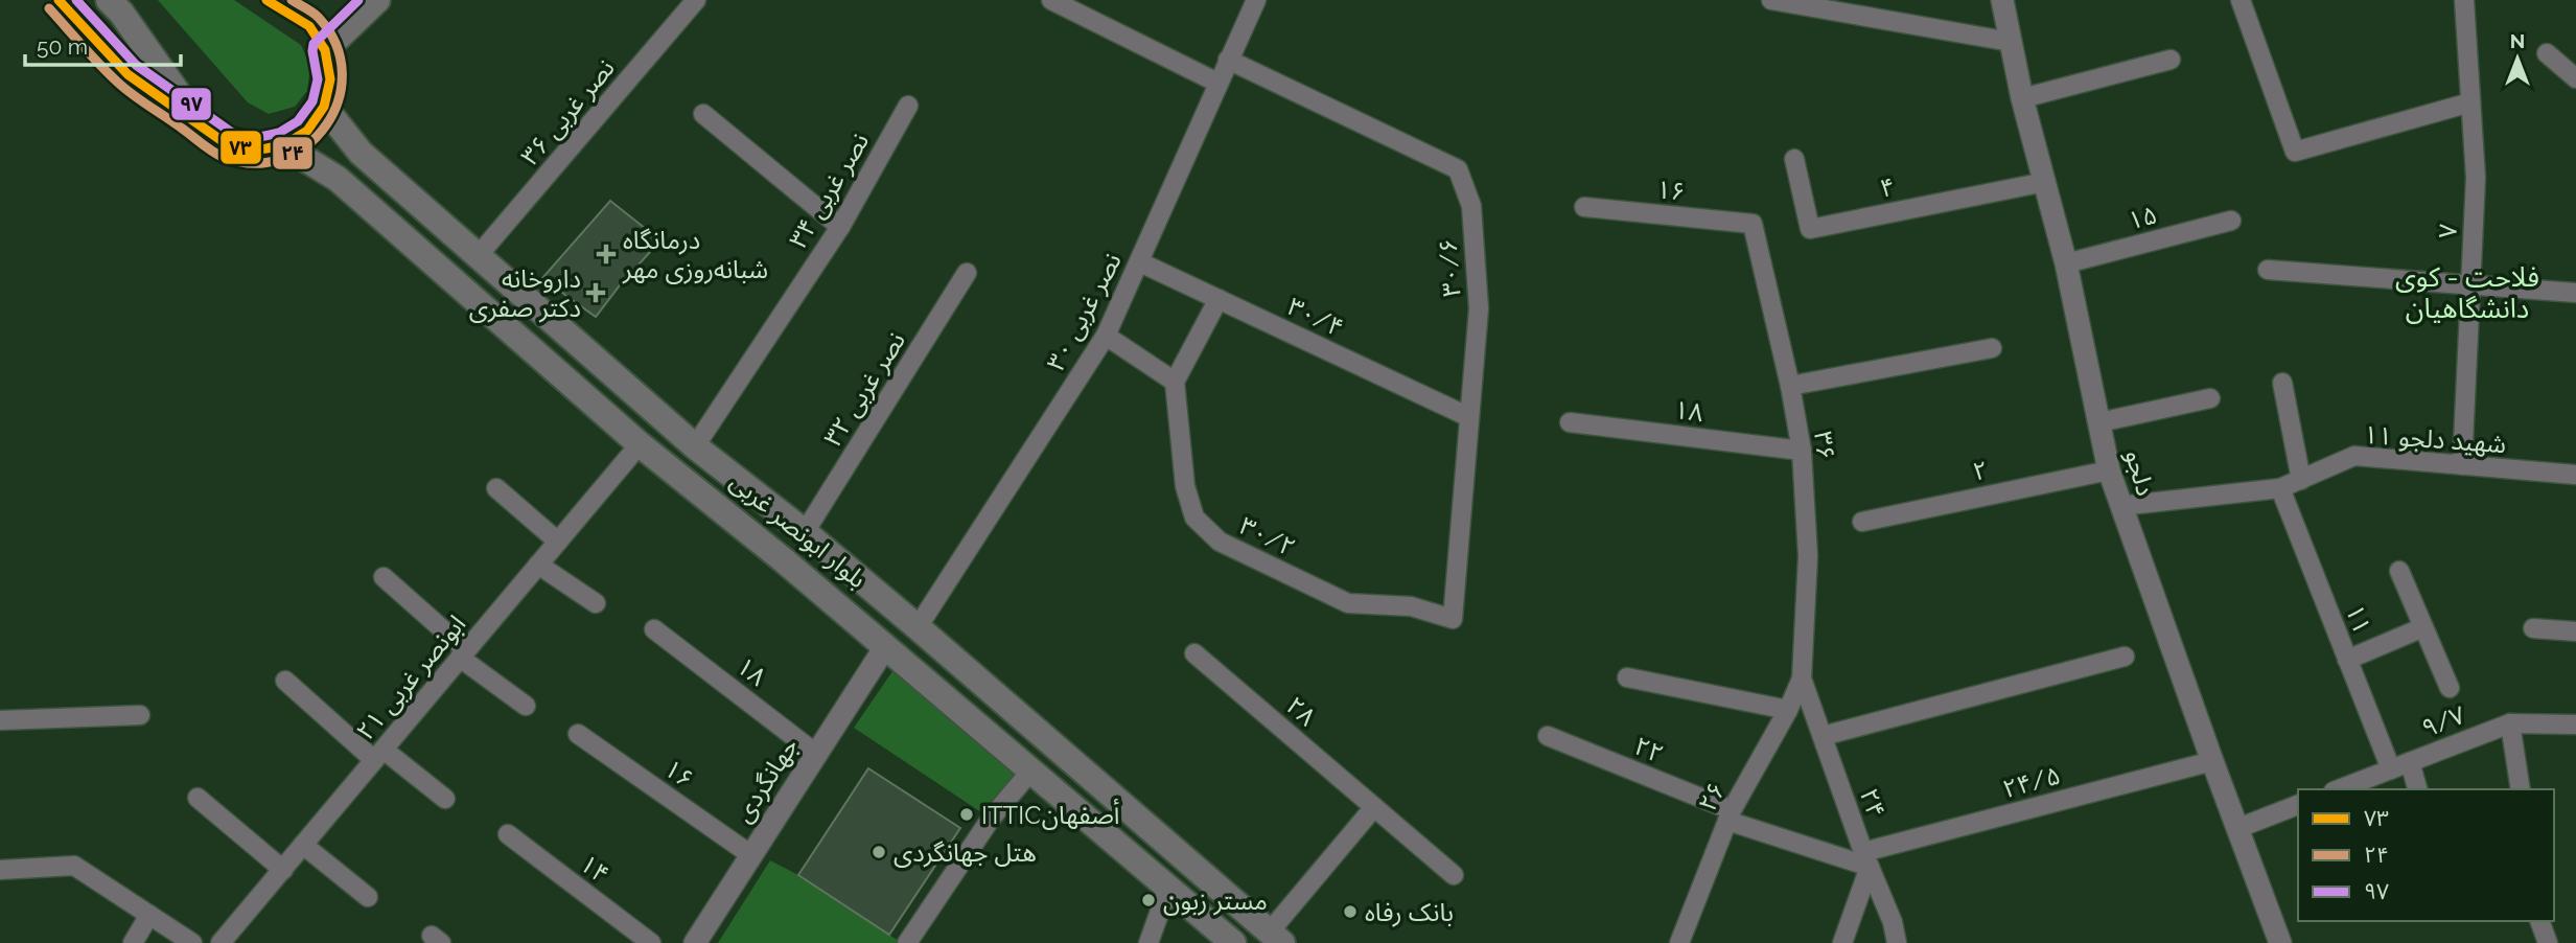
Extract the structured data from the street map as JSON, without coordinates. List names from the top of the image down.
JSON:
{
  "streets": {
    "main road": ["بلوار ابونصر غربی"],
    "street": [
      "نصر غربی ۳۶",
      "۴",
      "نصر غربی ۳۴",
      "۱۶",
      "۱۵",
      "۷",
      "۳۰/۶",
      "نصر غربی ۳۰",
      "۳۰/۴",
      "نصر غربی ۳۲",
      "۱۸",
      "شهید دلجو ۱۱",
      "۳۶",
      "۲",
      "دلجو",
      "۳۰/۲",
      "۱۱",
      "ابونصر غربی ۲۱",
      "۲۸",
      "۹/۷",
      "۲۲",
      "جهانگردی",
      "۲۴/۵",
      "۲۶",
      "۲۴",
      "۱۴"
    ]
  },
  "crossings": [
    ["نصر غربی ۳۶", "بلوار ابونصر غربی"],
    ["۴", "دلجو"],
    ["نصر غربی ۳۴", "بلوار ابونصر غربی"],
    ["۱۶", "۳۶"],
    ["۱۶", "جهانگردی"],
    ["۱۵", "دلجو"],
    ["۷", "شهید دلجو ۱۱"],
    ["۳۰/۶", "نصر غربی ۳۰"],
    ["۳۰/۶", "۳۰/۴"],
    ["۳۰/۶", "۳۰/۲"],
    ["نصر غربی ۳۰", "۳۰/۴"],
    ["نصر غربی ۳۰", "بلوار ابونصر غربی"],
    ["نصر غربی ۳۲", "بلوار ابونصر غربی"],
    ["۱۸", "۳۶"],
    ["۱۸", "جهانگردی"],
    ["شهید دلجو ۱۱", "دلجو"],
    ["شهید دلجو ۱۱", "۱۱"],
    ["۳۶", "۲۶"],
    ["۳۶", "۲۴"],
    ["۲", "دلجو"],
    ["دلجو", "۲۴/۵"],
    ["بلوار ابونصر غربی", "ابونصر غربی ۲۱"],
    ["بلوار ابونصر غربی", "جهانگردی"],
    ["۱۱", "۹/۷"],
    ["۲۲", "۲۴/۵"],
    ["۲۲", "۲۶"],
    ["۲۲", "۲۴"],
    ["۲۴/۵", "۲۴"],
    ["۲۶", "۲۴"]
  ],
  "districts": ["فلاحت - کوی دانشگاهیان"],
  "places": {
    "health": ["درمانگاه شبانه‌روزی مهر", "داروخانه دکتر صفری"],
    "other": [
      "ITTICأصفهان",
      "هتل جهانگردی",
      "مستر زبون",
      "بانک رفاه"
    ]
  },
  "lines": ["transit line ۷۳", "transit line ۲۴", "transit line ۹۷"],
  "legend": ["۷۳", "۲۴", "۹۷"],
  "scale_bar": "50 m",
  "north": "top"
}
